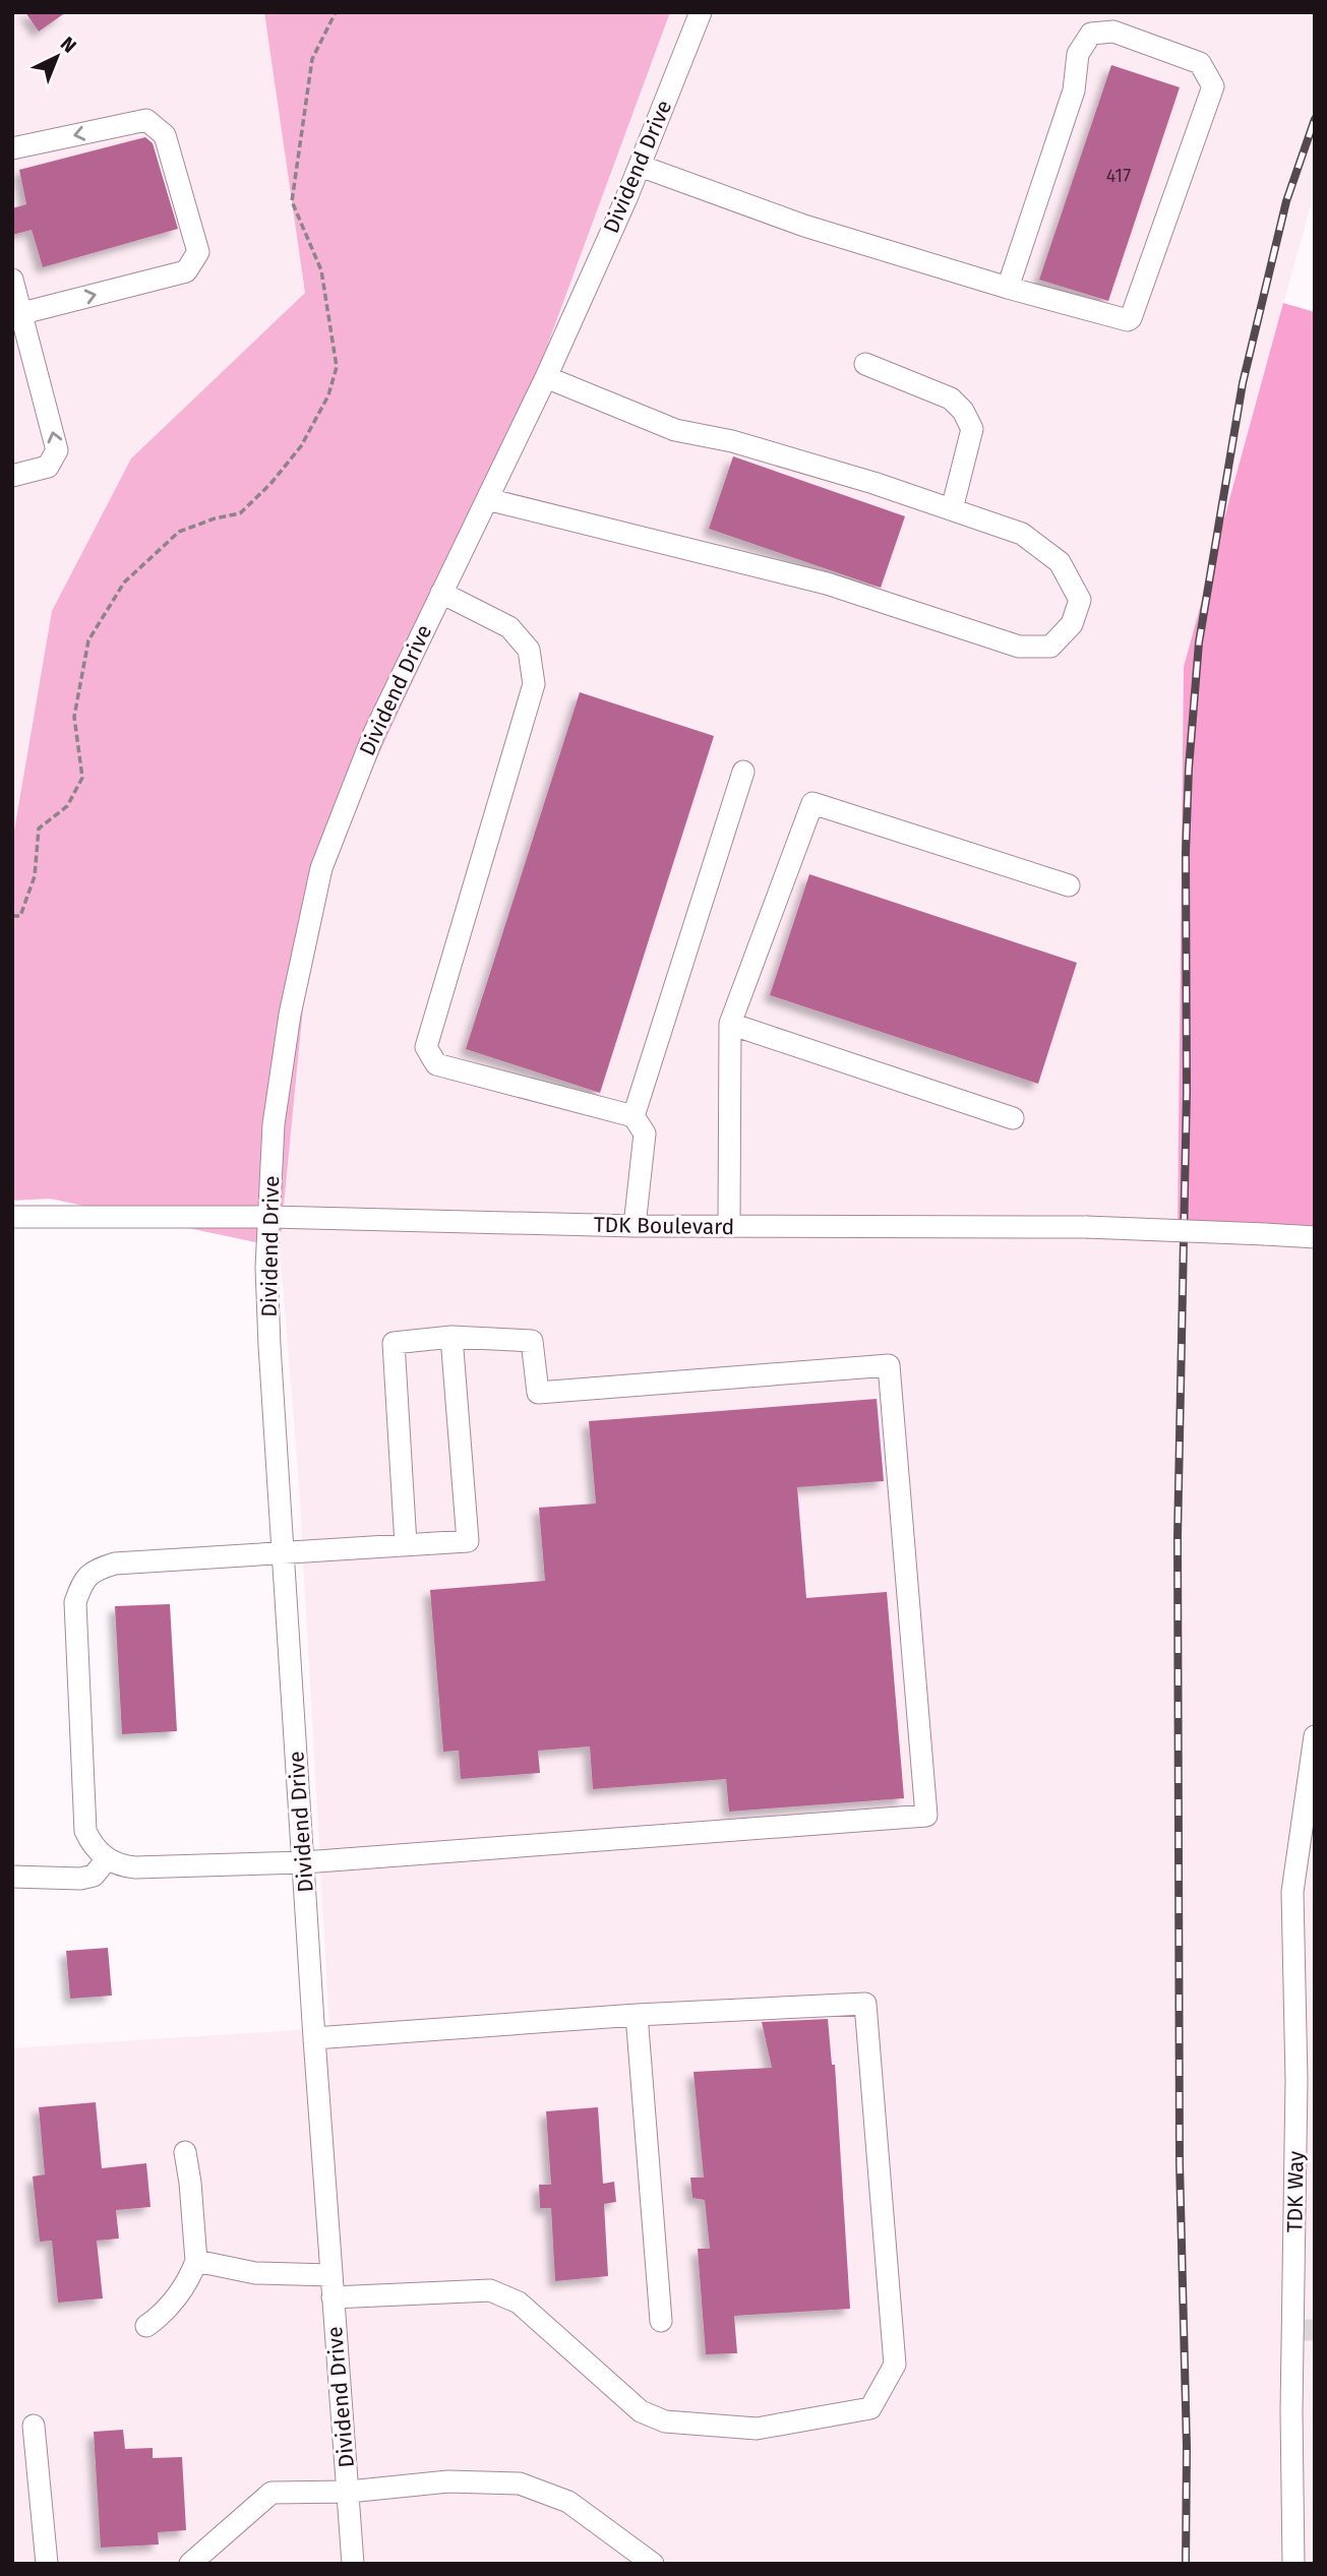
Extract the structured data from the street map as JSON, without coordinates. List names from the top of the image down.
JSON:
{
  "streets": {
    "street": ["Dividend Drive", "TDK Boulevard", "TDK Way"]
  },
  "crossings": [
    ["Dividend Drive", "TDK Boulevard"]
  ],
  "house_numbers": ["417"],
  "north": "top right"
}
